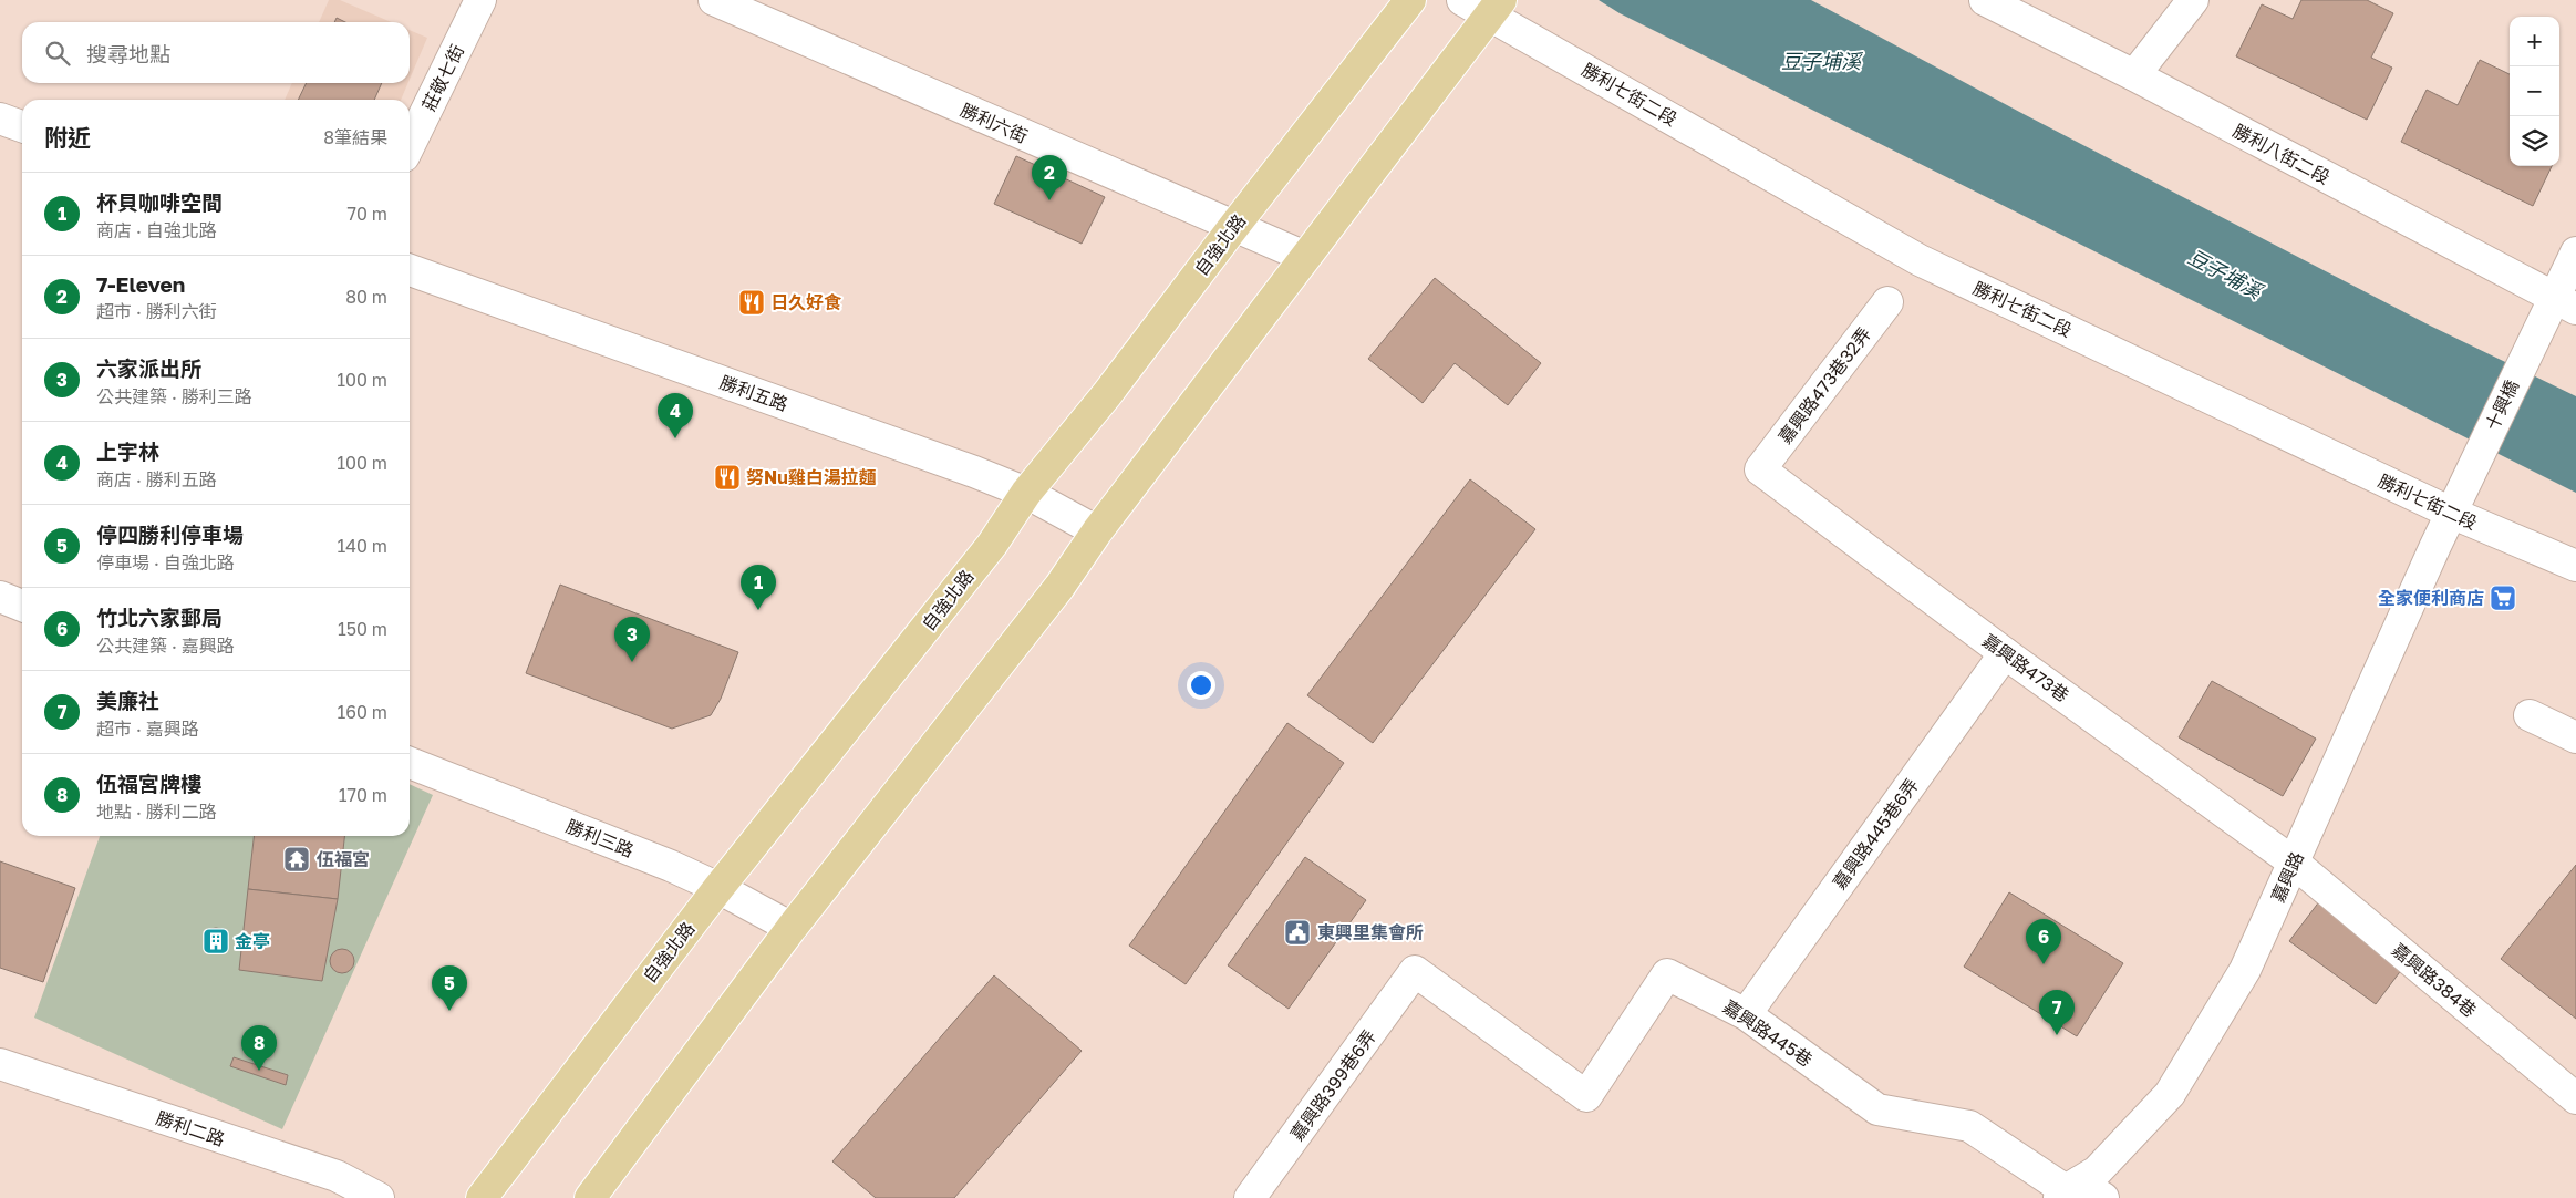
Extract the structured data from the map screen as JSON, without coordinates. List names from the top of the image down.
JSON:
{
  "streets": {
    "main road": ["自強北路"],
    "street": [
      "莊敬七街",
      "勝利七街二段",
      "勝利六街",
      "勝利八街二段",
      "嘉興路473巷32弄",
      "勝利五路",
      "十興橋",
      "嘉興路473巷",
      "嘉興路445巷6弄",
      "勝利三路",
      "嘉興路",
      "嘉興路384巷",
      "嘉興路445巷",
      "嘉興路399巷6弄",
      "勝利二路"
    ]
  },
  "crossings": [
    ["勝利七街二段", "十興橋"],
    ["勝利七街二段", "嘉興路"],
    ["勝利六街", "自強北路"],
    ["勝利八街二段", "十興橋"],
    ["自強北路", "勝利五路"],
    ["自強北路", "勝利三路"],
    ["嘉興路473巷32弄", "嘉興路473巷"],
    ["十興橋", "嘉興路"],
    ["嘉興路473巷", "嘉興路445巷6弄"],
    ["嘉興路473巷", "嘉興路"],
    ["嘉興路473巷", "嘉興路384巷"],
    ["嘉興路445巷6弄", "嘉興路445巷"],
    ["嘉興路", "嘉興路384巷"],
    ["嘉興路", "嘉興路445巷"],
    ["嘉興路445巷", "嘉興路399巷6弄"]
  ],
  "water": ["豆子埔溪"],
  "places": {
    "restaurant": ["日久好食", "努Nu雞白湯拉麵"],
    "supermarket": ["全家便利商店"],
    "temple": ["伍福宮"],
    "public building": ["東興里集會所"],
    "building": ["金亭"]
  },
  "page": {
    "map_buttons": ["+", "−"],
    "search": "搜尋地點",
    "heading": ["附近", "8筆結果"],
    "pins": [
      "2",
      "4",
      "1",
      "3",
      "6",
      "5",
      "7",
      "8"
    ],
    "list": [
      {
        "mark": "1",
        "name": "杯貝咖啡空間",
        "note": "商店 · 自強北路",
        "value": "70 m"
      },
      {
        "mark": "2",
        "name": "7-Eleven",
        "note": "超市 · 勝利六街",
        "value": "80 m"
      },
      {
        "mark": "3",
        "name": "六家派出所",
        "note": "公共建築 · 勝利三路",
        "value": "100 m"
      },
      {
        "mark": "4",
        "name": "上宇林",
        "note": "商店 · 勝利五路",
        "value": "100 m"
      },
      {
        "mark": "5",
        "name": "停四勝利停車場",
        "note": "停車場 · 自強北路",
        "value": "140 m"
      },
      {
        "mark": "6",
        "name": "竹北六家郵局",
        "note": "公共建築 · 嘉興路",
        "value": "150 m"
      },
      {
        "mark": "7",
        "name": "美廉社",
        "note": "超市 · 嘉興路",
        "value": "160 m"
      },
      {
        "mark": "8",
        "name": "伍福宮牌樓",
        "note": "地點 · 勝利二路",
        "value": "170 m"
      }
    ]
  }
}
